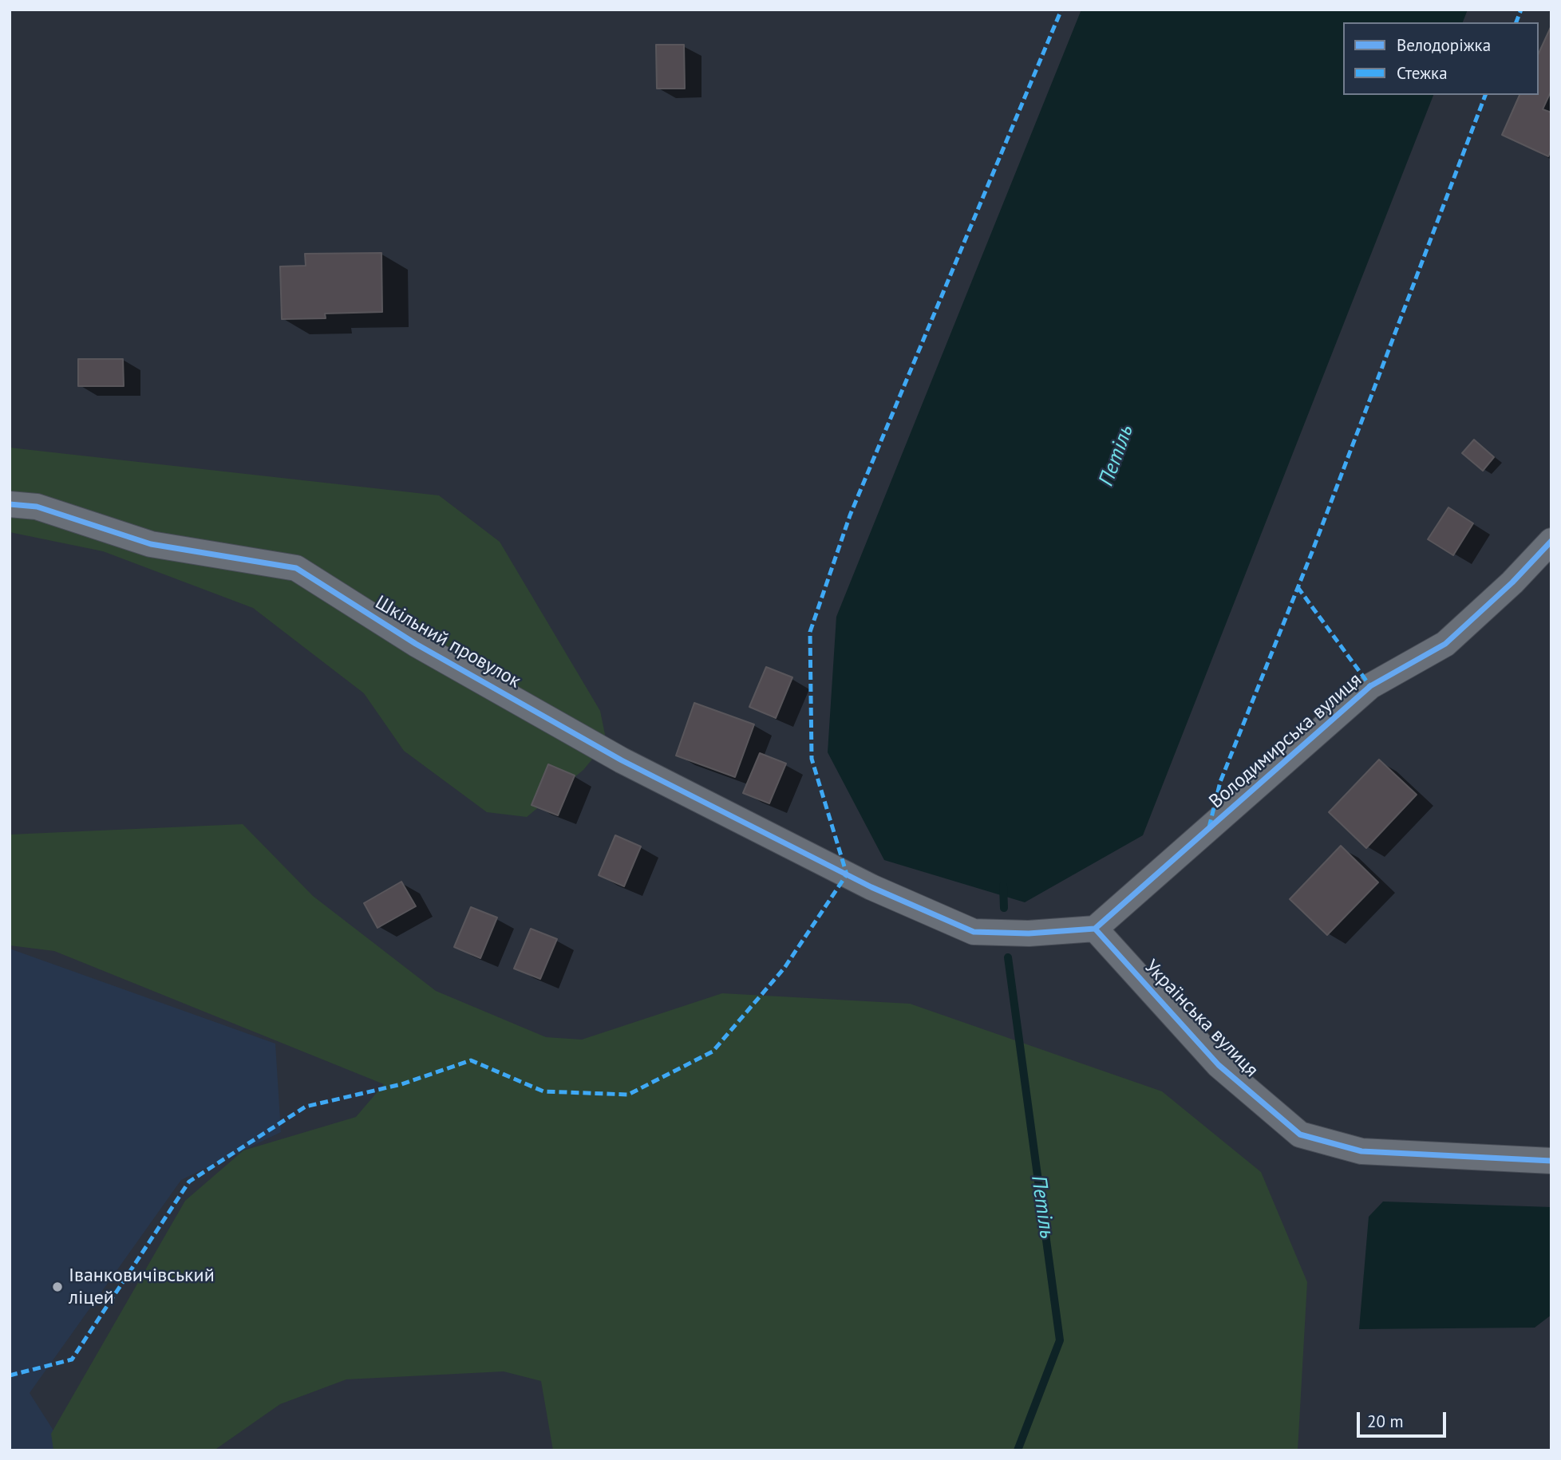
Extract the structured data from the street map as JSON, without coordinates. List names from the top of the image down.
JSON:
{
  "streets": {
    "street": ["Шкільний провулок", "Володимирська вулиця", "Українська вулиця"]
  },
  "crossings": [
    ["Шкільний провулок", "Володимирська вулиця"],
    ["Шкільний провулок", "Українська вулиця"],
    ["Володимирська вулиця", "Українська вулиця"]
  ],
  "water": ["Петіль"],
  "places": ["Іванковичівський ліцей"],
  "legend": ["Велодоріжка", "Стежка"],
  "scale_bar": "20 m"
}
